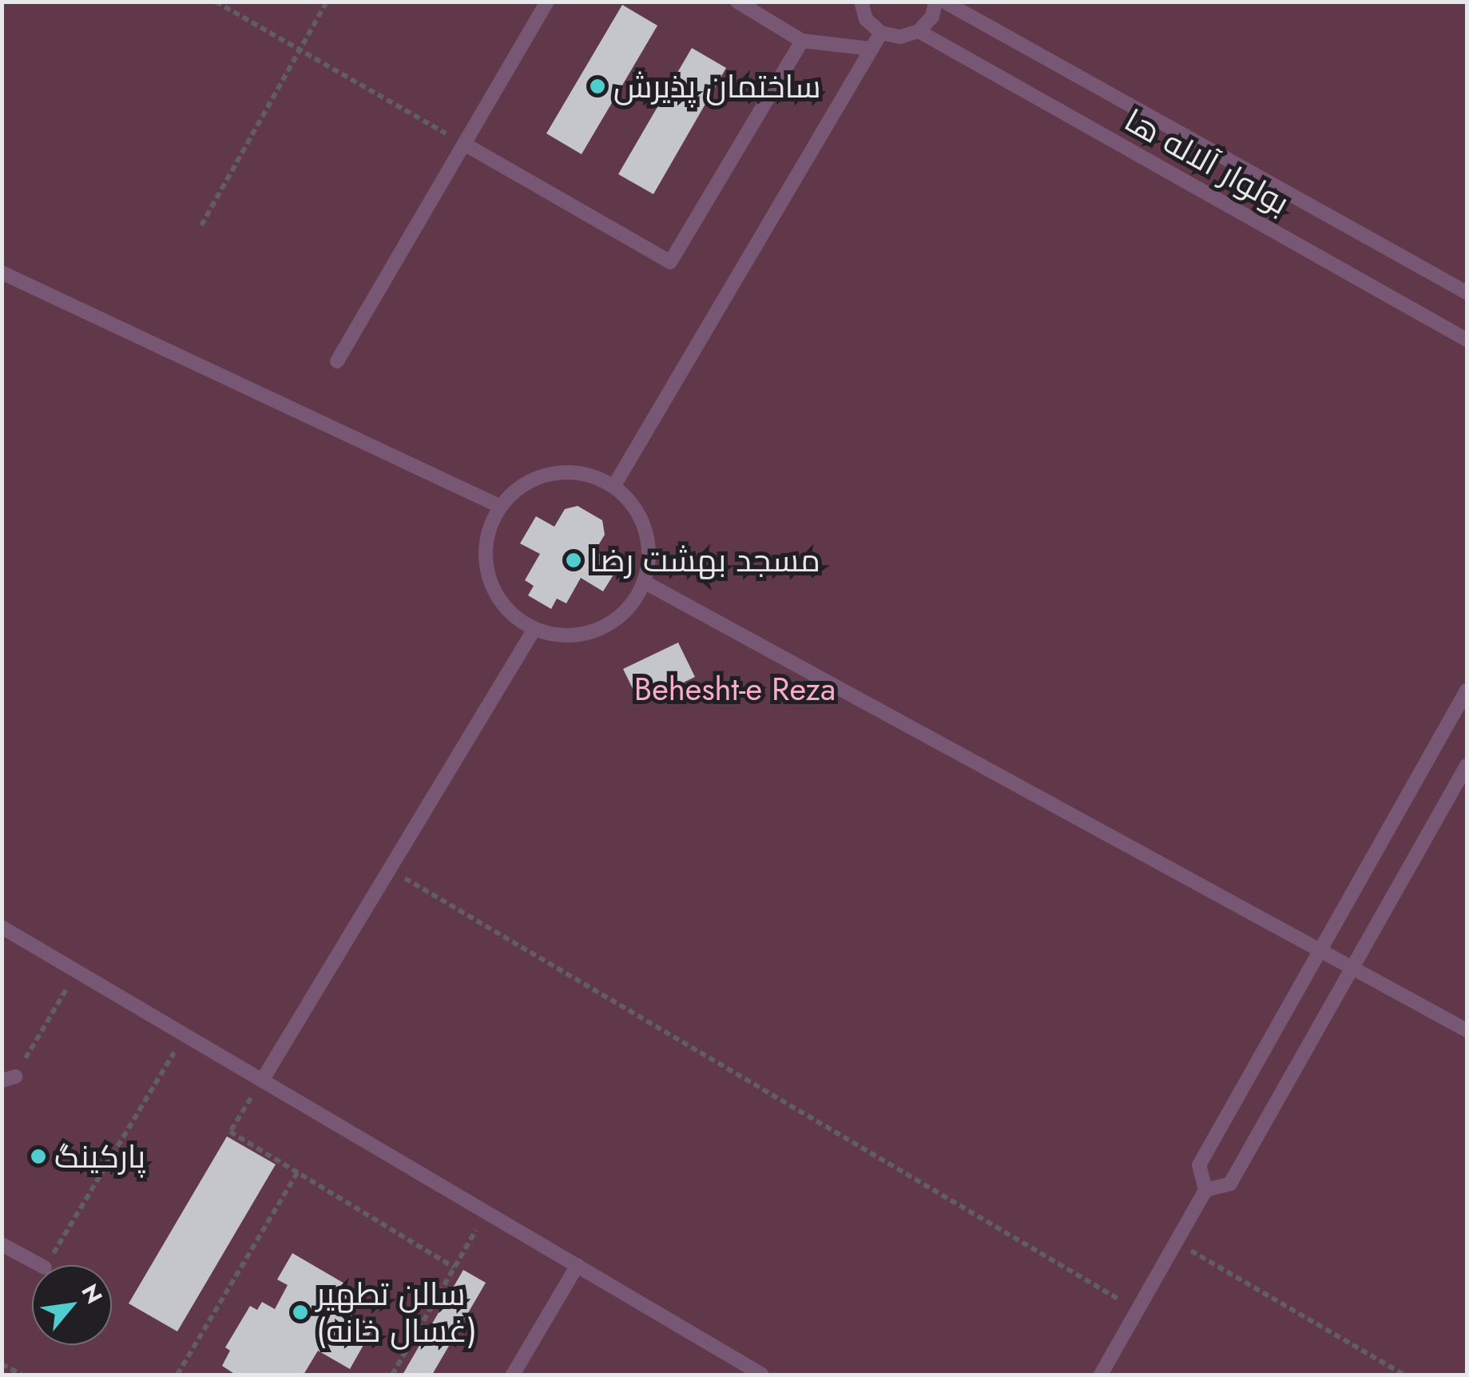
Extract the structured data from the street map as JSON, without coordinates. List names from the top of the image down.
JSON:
{
  "streets": {
    "lane": ["بولوار آلاله ها"]
  },
  "parks": ["Behesht-e Reza"],
  "places": [
    "ساختمان پذیرش",
    "مسجد بهشت رضا",
    "پارکینگ",
    "سالن تطهیر (غسال خانه)"
  ],
  "north": "top right"
}
